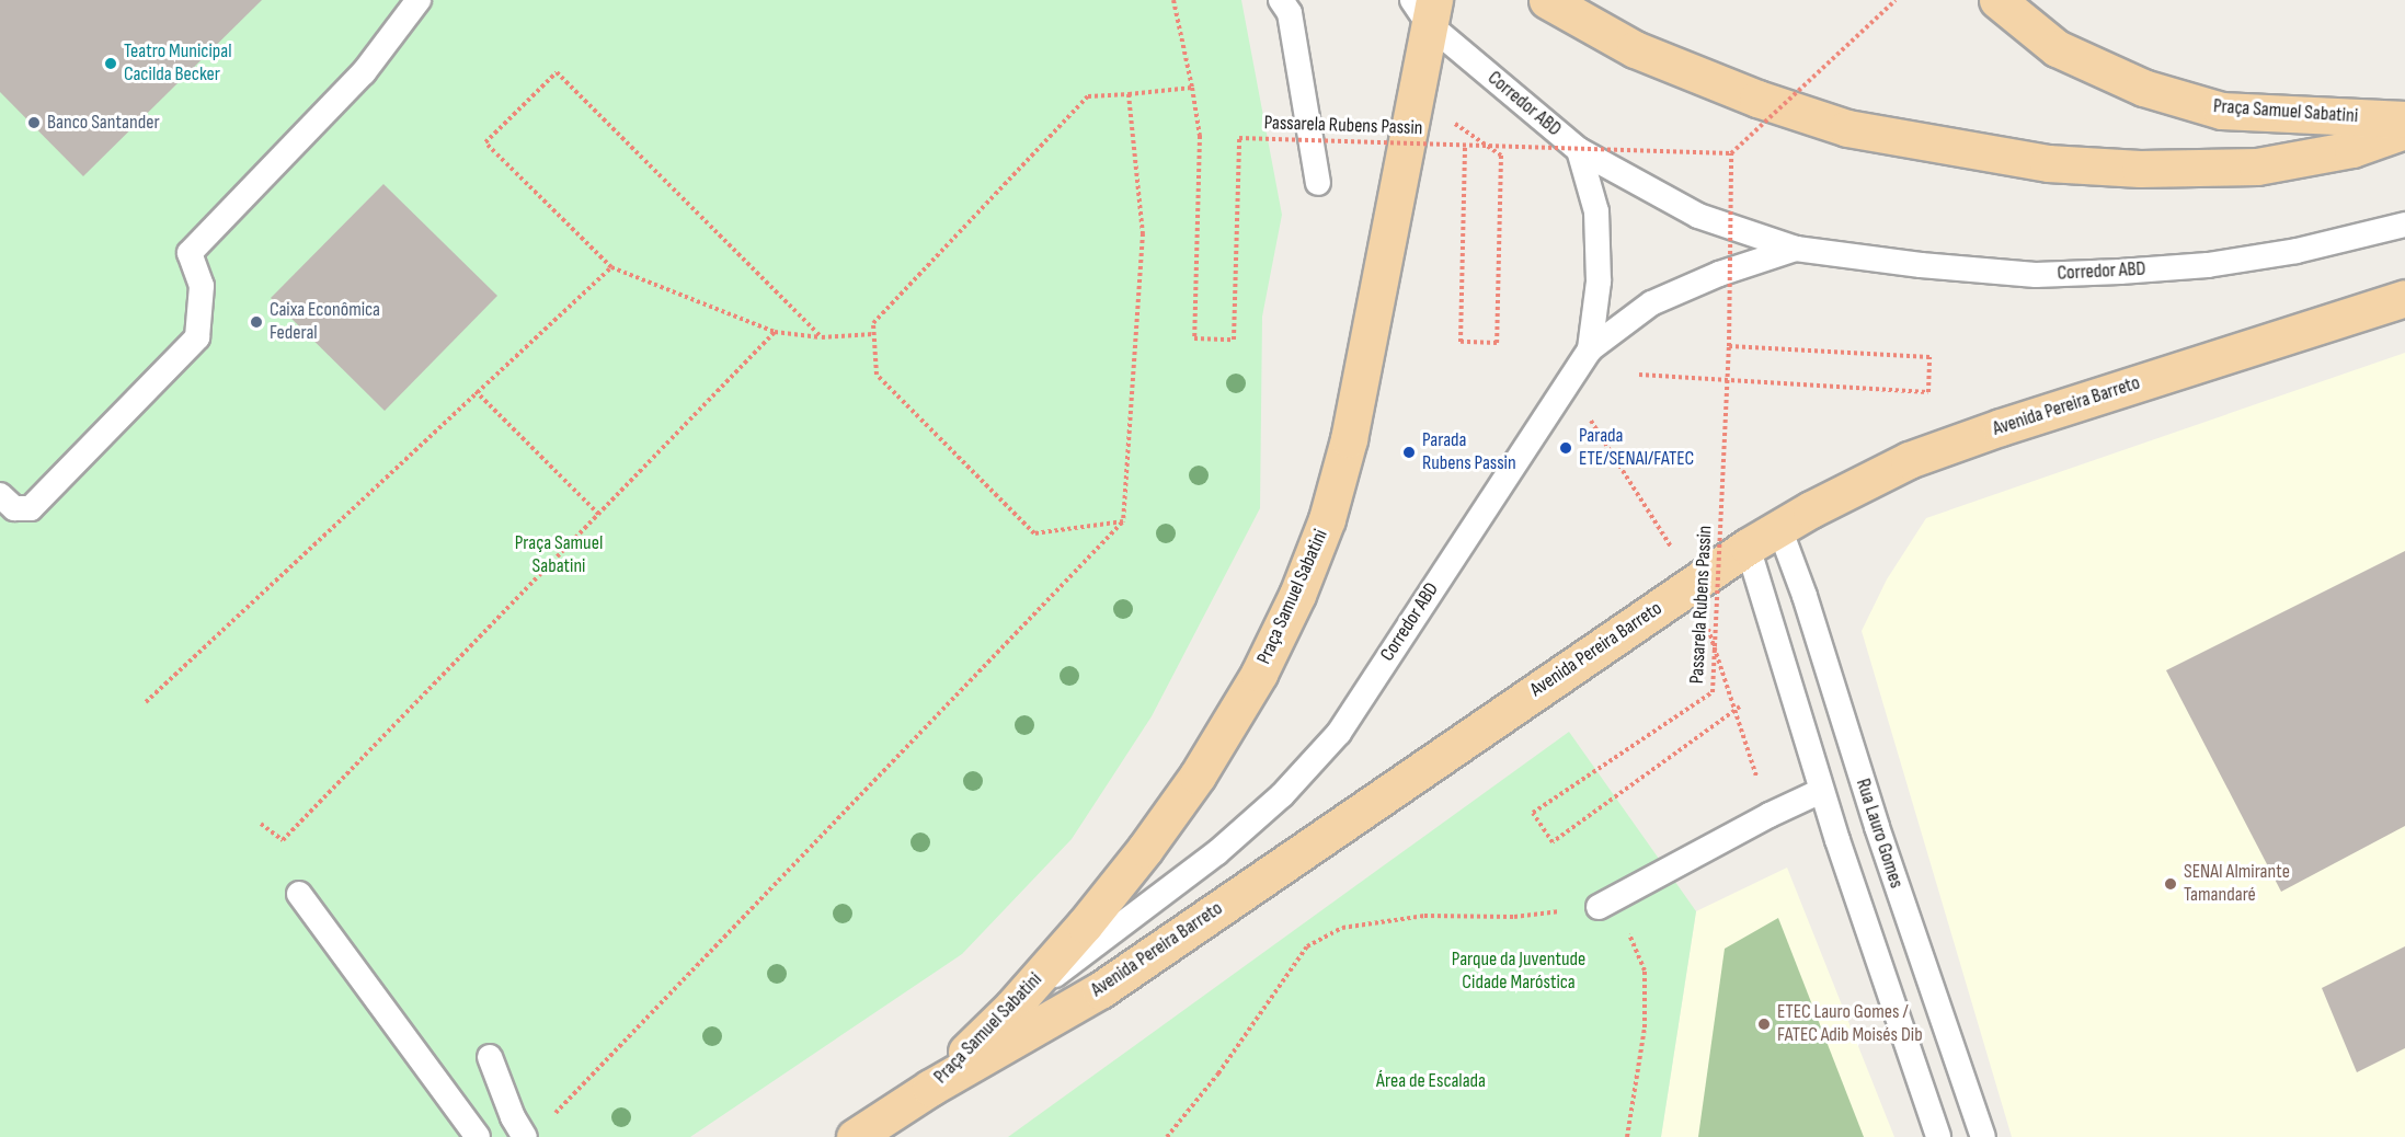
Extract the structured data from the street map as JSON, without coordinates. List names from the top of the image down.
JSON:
{
  "streets": {
    "main road": ["Praça Samuel Sabatini", "Avenida Pereira Barreto"],
    "lane": ["Corredor ABD", "Rua Lauro Gomes"],
    "path": ["Passarela Rubens Passin"]
  },
  "crossings": [
    ["Corredor ABD", "Praça Samuel Sabatini"],
    ["Praça Samuel Sabatini", "Avenida Pereira Barreto"],
    ["Avenida Pereira Barreto", "Rua Lauro Gomes"]
  ],
  "parks": ["Praça Samuel Sabatini", "Parque da Juventude Cidade Maróstica", "Área de Escalada"],
  "places": [
    "Teatro Municipal Cacilda Becker",
    "Banco Santander",
    "Caixa Econômica Federal",
    "Parada ETE/SENAI/FATEC",
    "Parada Rubens Passin",
    "SENAI Almirante Tamandaré",
    "ETEC Lauro Gomes / FATEC Adib Moisés Dib"
  ]
}
